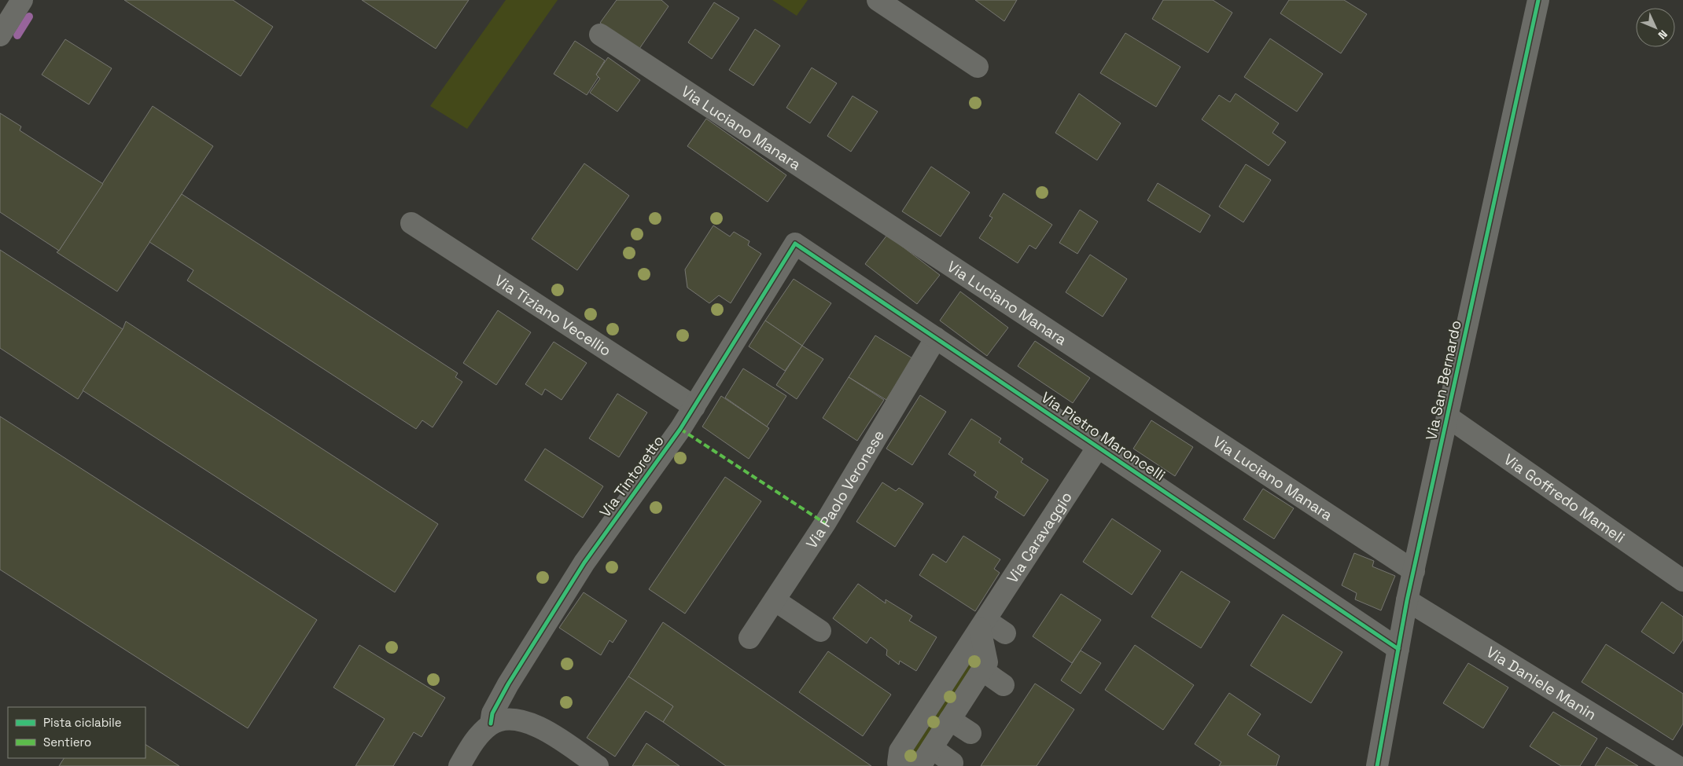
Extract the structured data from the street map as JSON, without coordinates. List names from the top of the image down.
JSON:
{
  "streets": {
    "street": [
      "Via Luciano Manara",
      "Via Tiziano Vecellio",
      "Via San Bernardo",
      "Via Pietro Maroncelli",
      "Via Tintoretto",
      "Via Paolo Veronese",
      "Via Goffredo Mameli",
      "Via Caravaggio",
      "Via Daniele Manin"
    ]
  },
  "crossings": [
    ["Via Luciano Manara", "Via San Bernardo"],
    ["Via Tiziano Vecellio", "Via Tintoretto"],
    ["Via San Bernardo", "Via Pietro Maroncelli"],
    ["Via San Bernardo", "Via Goffredo Mameli"],
    ["Via San Bernardo", "Via Daniele Manin"],
    ["Via Pietro Maroncelli", "Via Tintoretto"],
    ["Via Pietro Maroncelli", "Via Paolo Veronese"],
    ["Via Pietro Maroncelli", "Via Caravaggio"]
  ],
  "legend": ["Pista ciclabile", "Sentiero"],
  "north": "bottom right"
}
